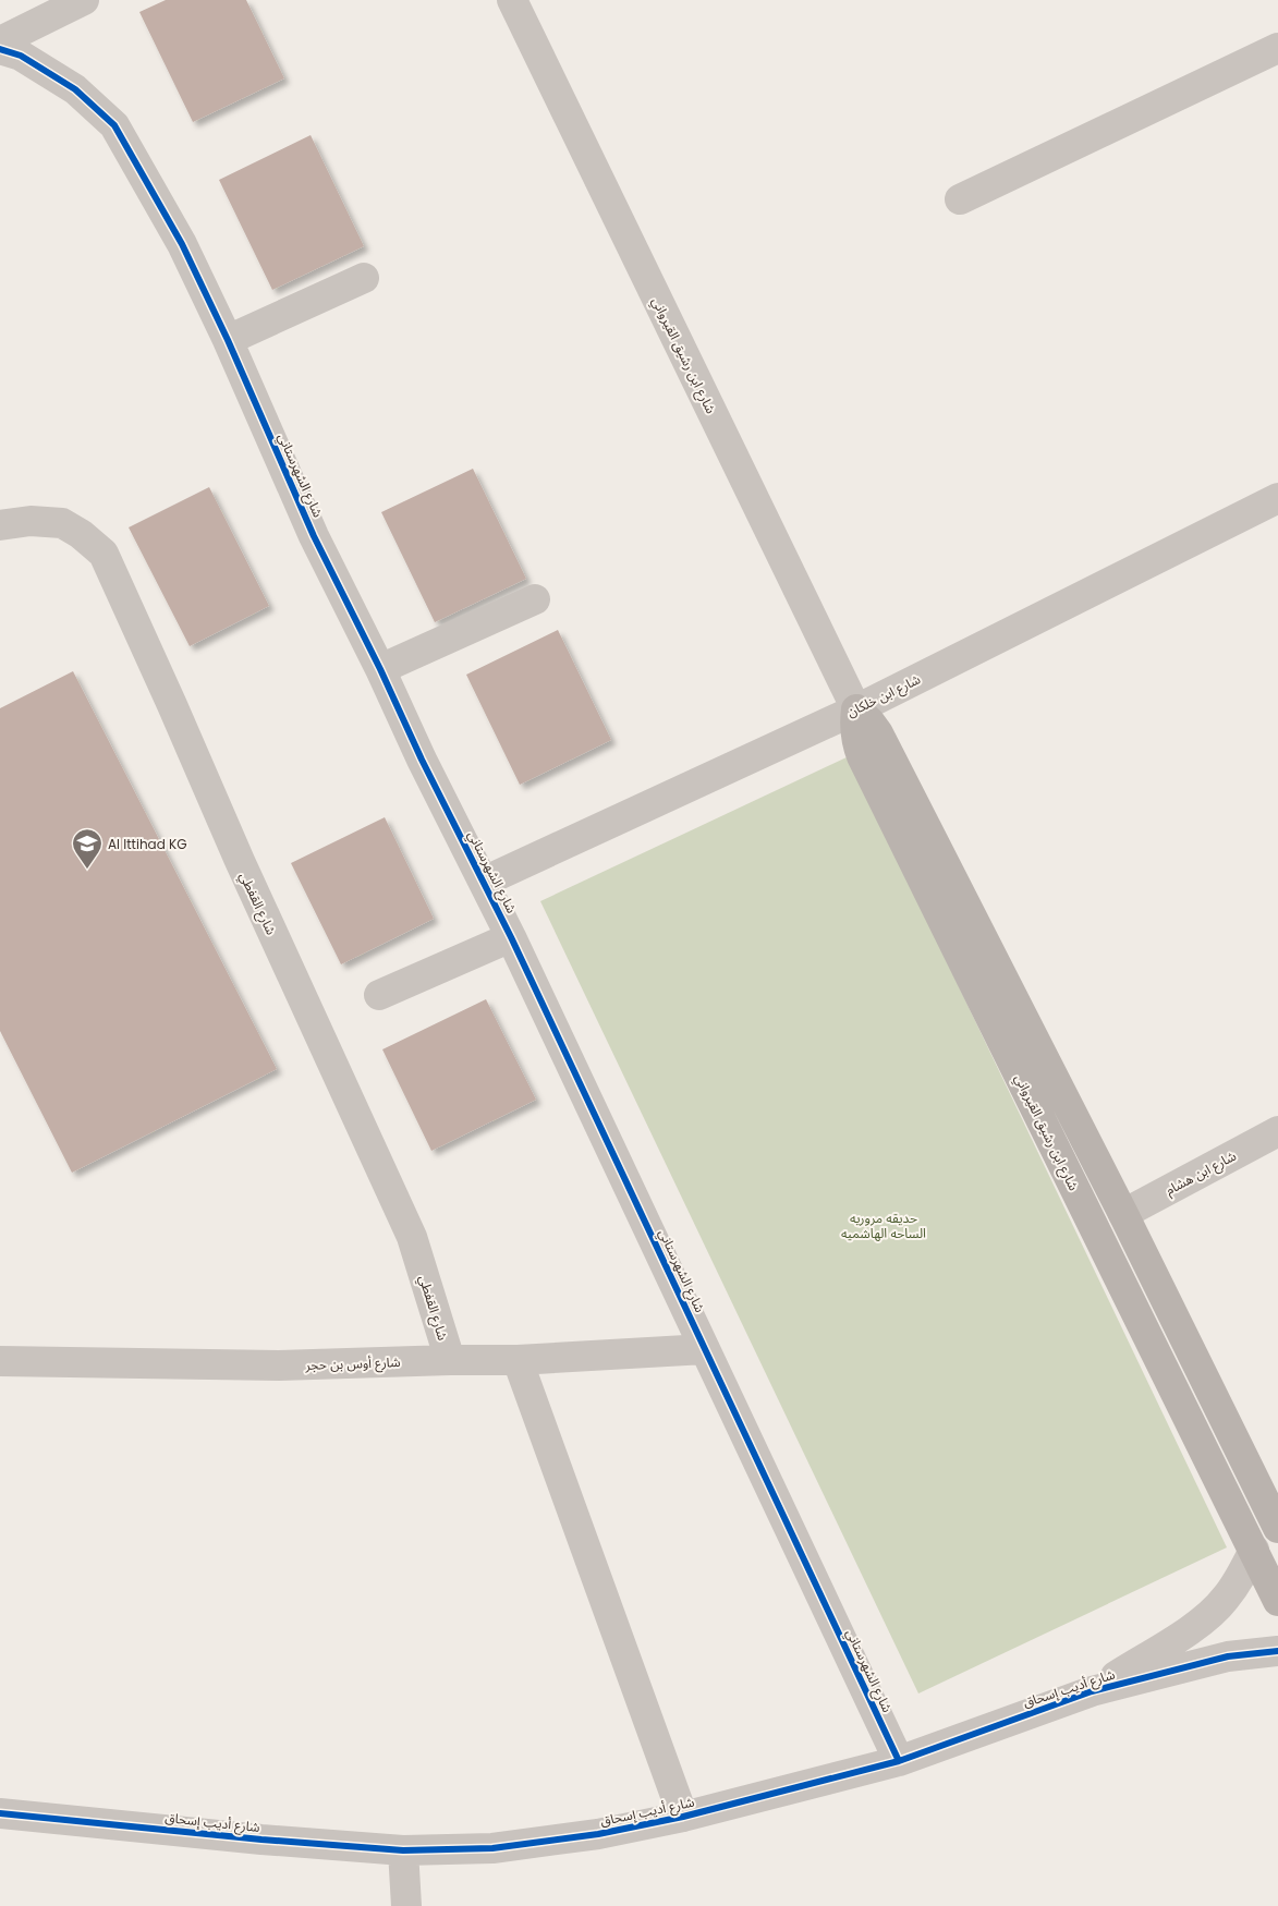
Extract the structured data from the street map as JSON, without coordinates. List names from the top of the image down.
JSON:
{
  "streets": {
    "main road": ["شارع ابن رشيق القيرواني"],
    "street": [
      "شارع الشهرستاني",
      "شارع ابن خلكان",
      "شارع القفطي",
      "شارع ابن هشام",
      "شارع أوس بن حجر",
      "شارع أديب إسحاق"
    ]
  },
  "crossings": [
    ["شارع ابن رشيق القيرواني", "شارع ابن خلكان"],
    ["شارع ابن رشيق القيرواني", "شارع ابن هشام"],
    ["شارع ابن رشيق القيرواني", "شارع أديب إسحاق"],
    ["شارع الشهرستاني", "شارع ابن خلكان"],
    ["شارع الشهرستاني", "شارع أوس بن حجر"],
    ["شارع الشهرستاني", "شارع أديب إسحاق"],
    ["شارع القفطي", "شارع أوس بن حجر"]
  ],
  "parks": ["حديقه مروريه الساحه الهاشميه"],
  "places": {
    "school or university": ["Al Ittihad KG"]
  }
}
